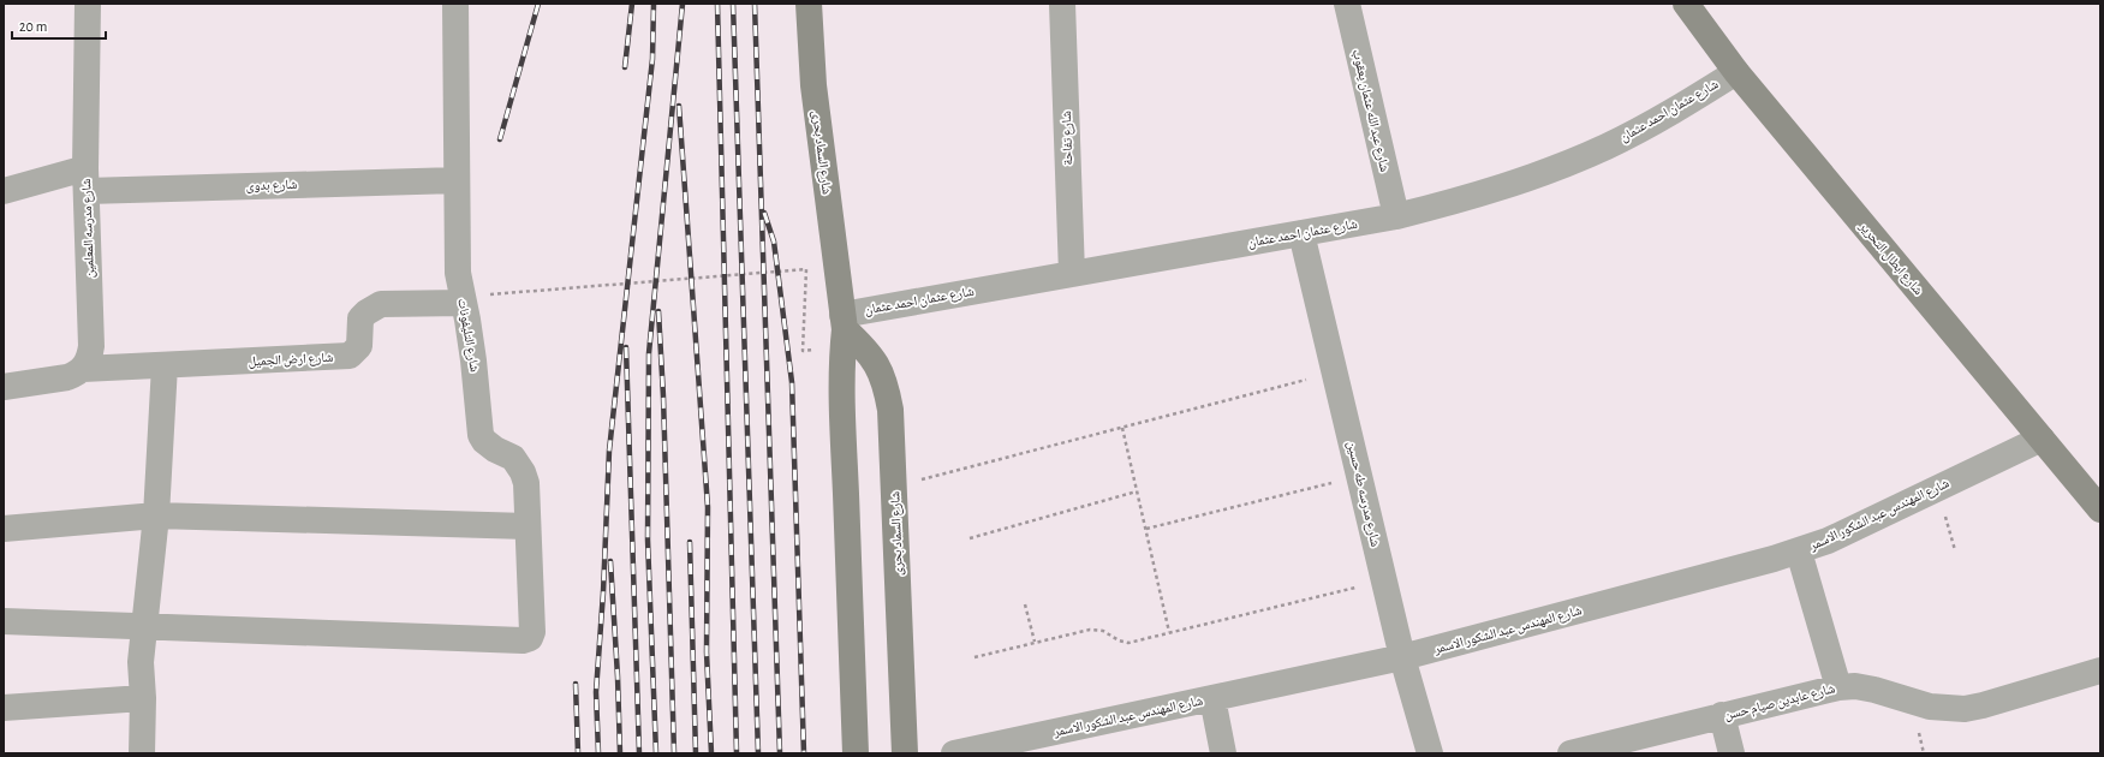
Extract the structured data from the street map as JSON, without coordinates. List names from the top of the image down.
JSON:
{
  "streets": {
    "street": [
      "شارع عبد الله عثمان يعقوب",
      "شارع عثمان احمد عثمان",
      "شارع تفاحة",
      "شارع السماد بحرى",
      "شارع بدوى",
      "شارع مدرسه المعلمين",
      "شارع ابطال التحرير",
      "شارع التليفونات",
      "شارع ارض الجميل",
      "شارع مدرسه طه حسين",
      "شارع المهندس عبد الشكور الاسمر",
      "شارع عابدين صيام حسن"
    ]
  },
  "crossings": [
    ["شارع عبد الله عثمان يعقوب", "شارع عثمان احمد عثمان"],
    ["شارع عثمان احمد عثمان", "شارع تفاحة"],
    ["شارع عثمان احمد عثمان", "شارع السماد بحرى"],
    ["شارع عثمان احمد عثمان", "شارع ابطال التحرير"],
    ["شارع عثمان احمد عثمان", "شارع مدرسه طه حسين"],
    ["شارع بدوى", "شارع مدرسه المعلمين"],
    ["شارع بدوى", "شارع التليفونات"],
    ["شارع مدرسه المعلمين", "شارع ارض الجميل"],
    ["شارع ابطال التحرير", "شارع المهندس عبد الشكور الاسمر"],
    ["شارع التليفونات", "شارع ارض الجميل"],
    ["شارع مدرسه طه حسين", "شارع المهندس عبد الشكور الاسمر"]
  ],
  "scale_bar": "20 m"
}
